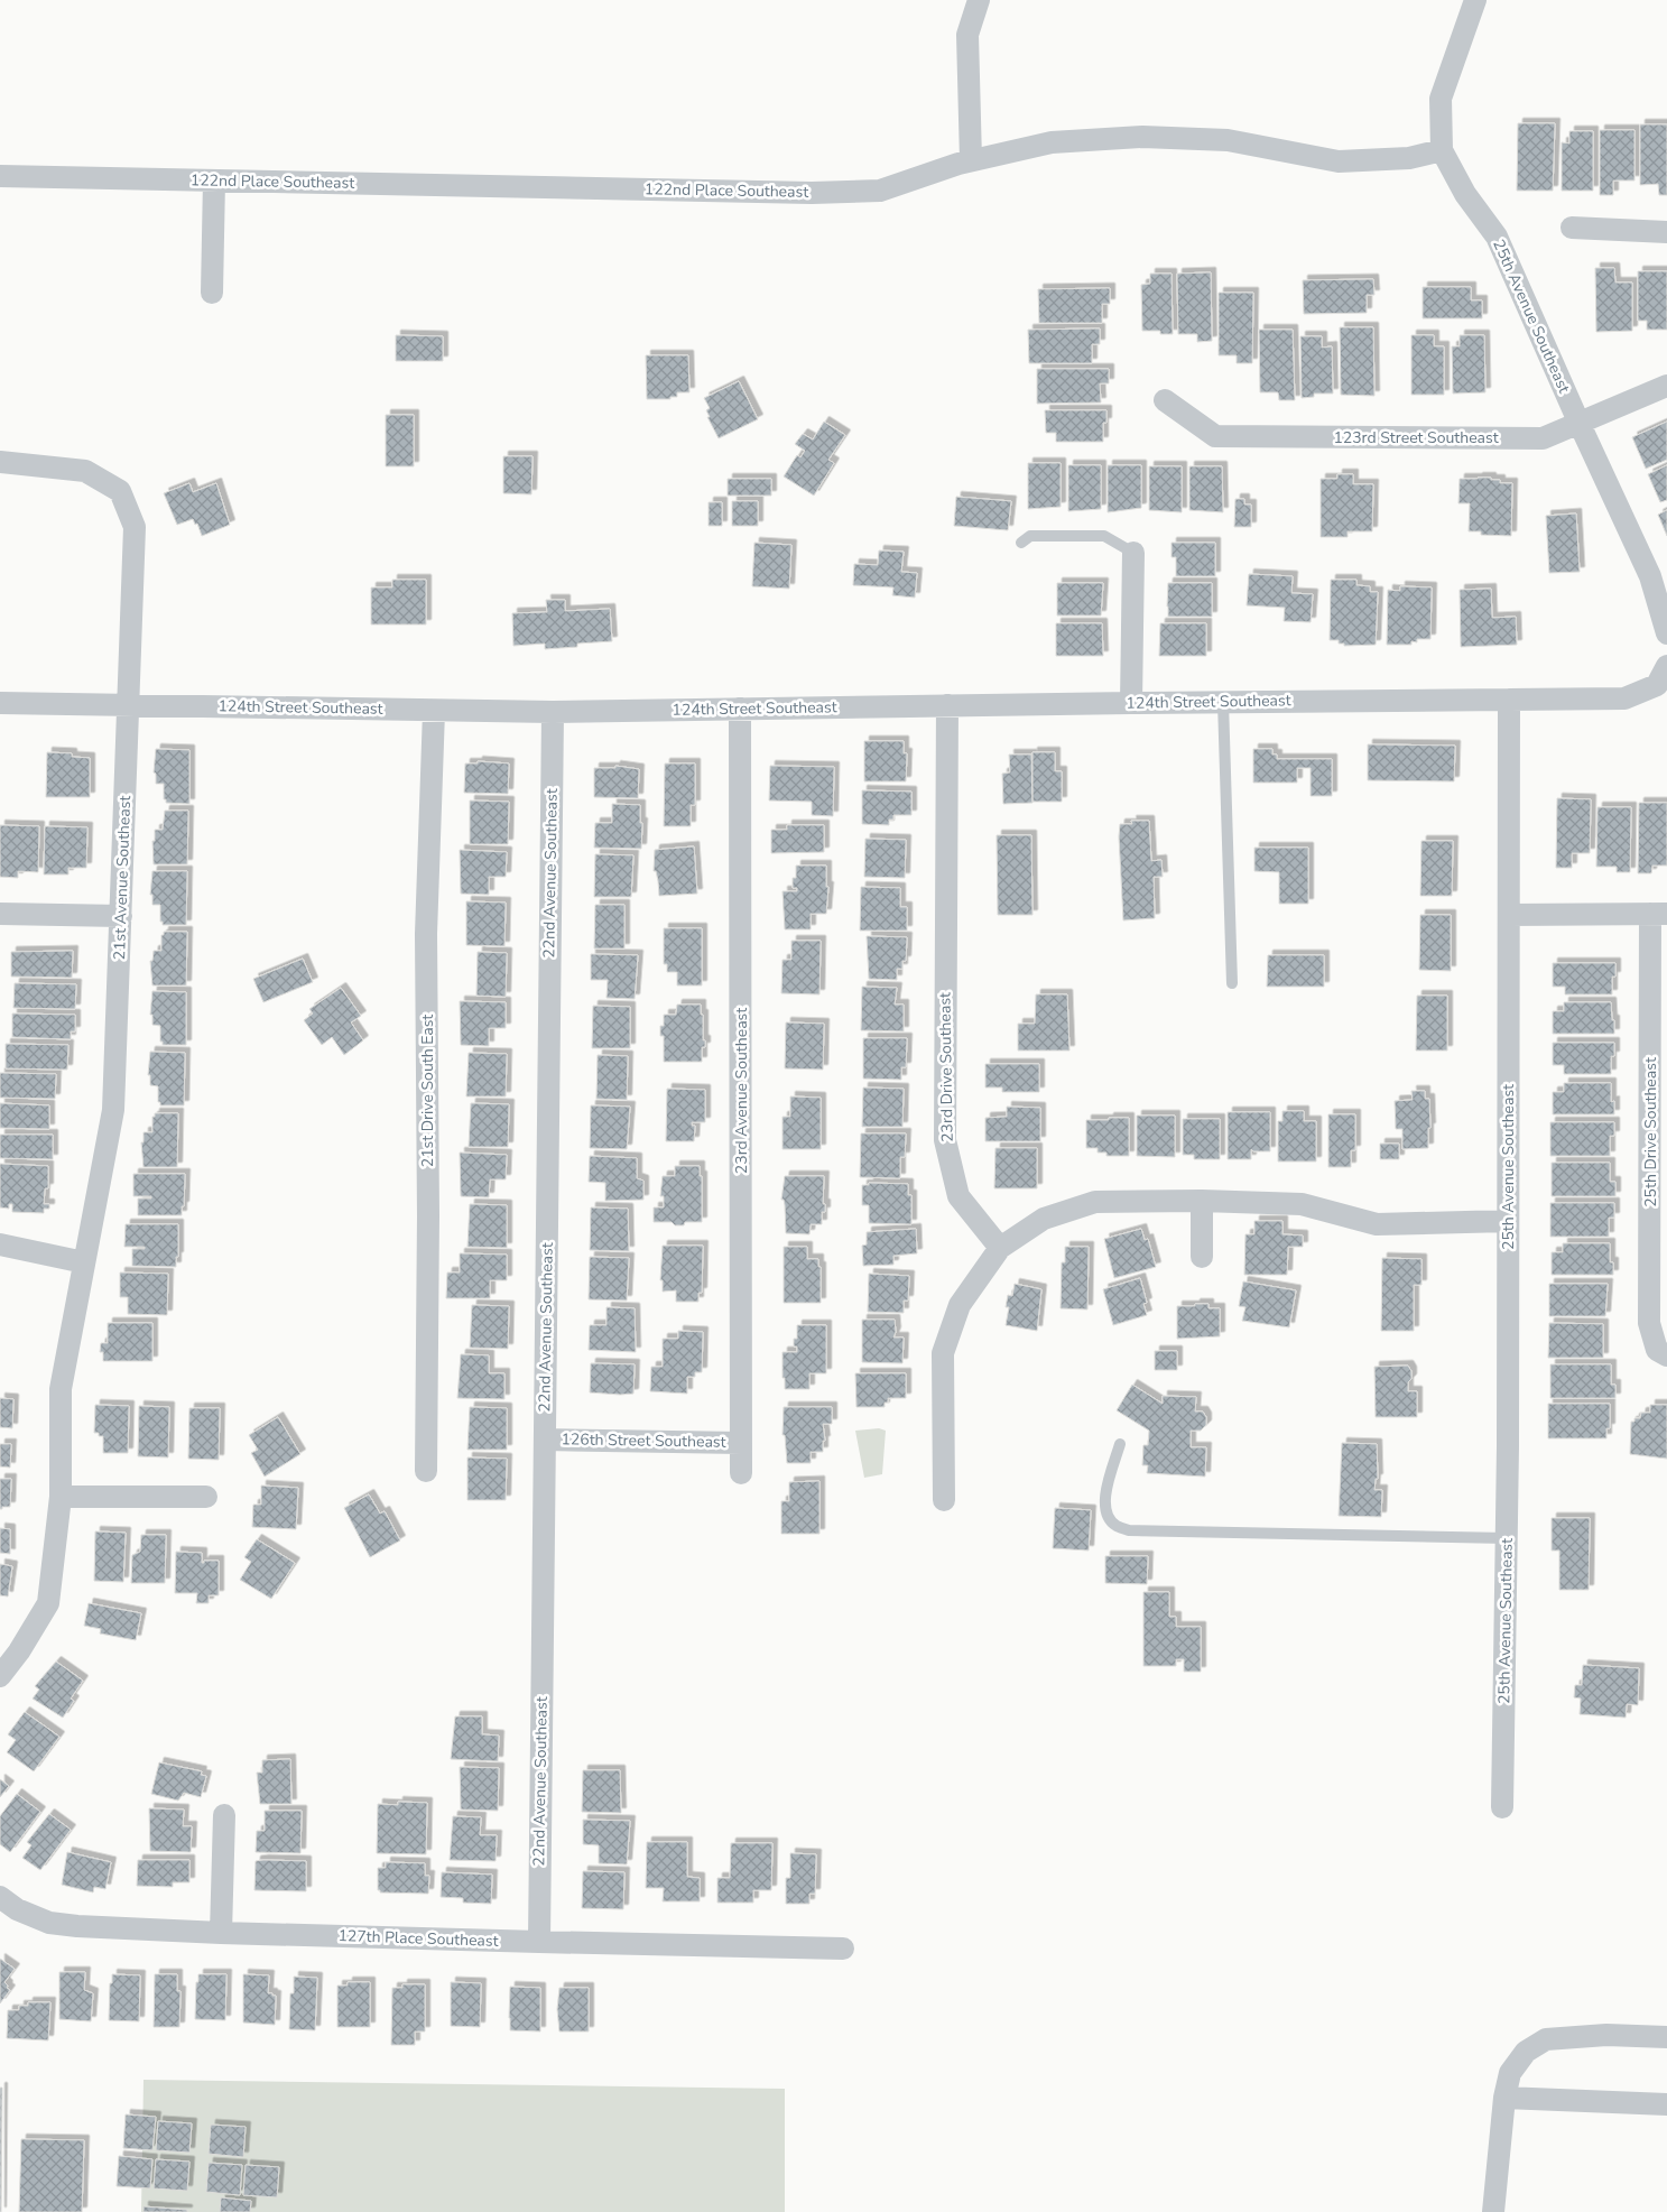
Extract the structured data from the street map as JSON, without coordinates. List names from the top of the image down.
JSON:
{
  "streets": {
    "street": [
      "122nd Place Southeast",
      "25th Avenue Southeast",
      "123rd Street Southeast",
      "124th Street Southeast",
      "22nd Avenue Southeast",
      "21st Avenue Southeast",
      "23rd Drive Southeast",
      "21st Drive South East",
      "23rd Avenue Southeast",
      "25th Drive Southeast",
      "126th Street Southeast",
      "127th Place Southeast"
    ]
  },
  "crossings": [
    ["122nd Place Southeast", "25th Avenue Southeast"],
    ["25th Avenue Southeast", "123rd Street Southeast"],
    ["25th Avenue Southeast", "124th Street Southeast"],
    ["124th Street Southeast", "22nd Avenue Southeast"],
    ["124th Street Southeast", "21st Avenue Southeast"],
    ["124th Street Southeast", "23rd Drive Southeast"],
    ["124th Street Southeast", "21st Drive South East"],
    ["124th Street Southeast", "23rd Avenue Southeast"],
    ["22nd Avenue Southeast", "126th Street Southeast"],
    ["22nd Avenue Southeast", "127th Place Southeast"],
    ["23rd Avenue Southeast", "126th Street Southeast"]
  ]
}
